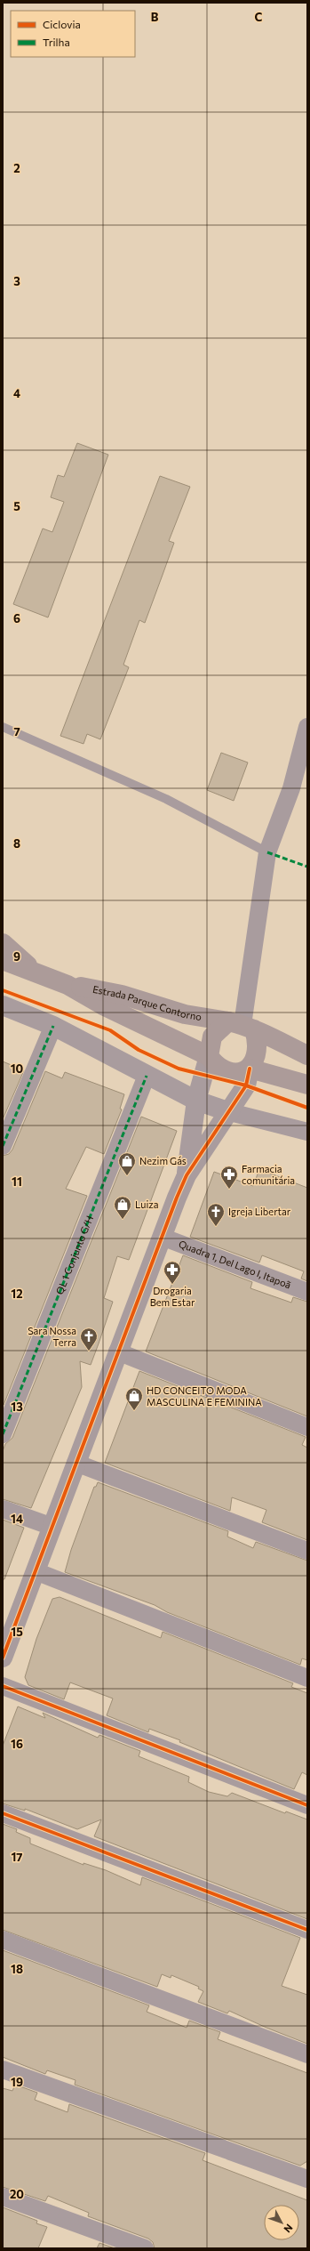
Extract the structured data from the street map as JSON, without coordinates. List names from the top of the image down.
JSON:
{
  "streets": {
    "main road": ["Estrada Parque Contorno"],
    "street": ["QL 1 Conjunto G/H", "Quadra 1, Del Lago I, Itapoã"]
  },
  "places": {
    "shop": ["Nezim Gás", "Luiza", "HD CONCEITO MODA MASCULINA E FEMININA"],
    "pharmacy": ["Farmacia comunitária", "Drogaria Bem Estar"],
    "church": ["Igreja Libertar", "Sara Nossa Terra"]
  },
  "legend": ["Ciclovia", "Trilha"],
  "north": "bottom right",
  "grid": {
    "columns": ["B", "C"],
    "rows": [
      "2",
      "3",
      "4",
      "5",
      "6",
      "7",
      "8",
      "9",
      "10",
      "11",
      "12",
      "13",
      "14",
      "15",
      "16",
      "17",
      "18",
      "19",
      "20"
    ]
  }
}
